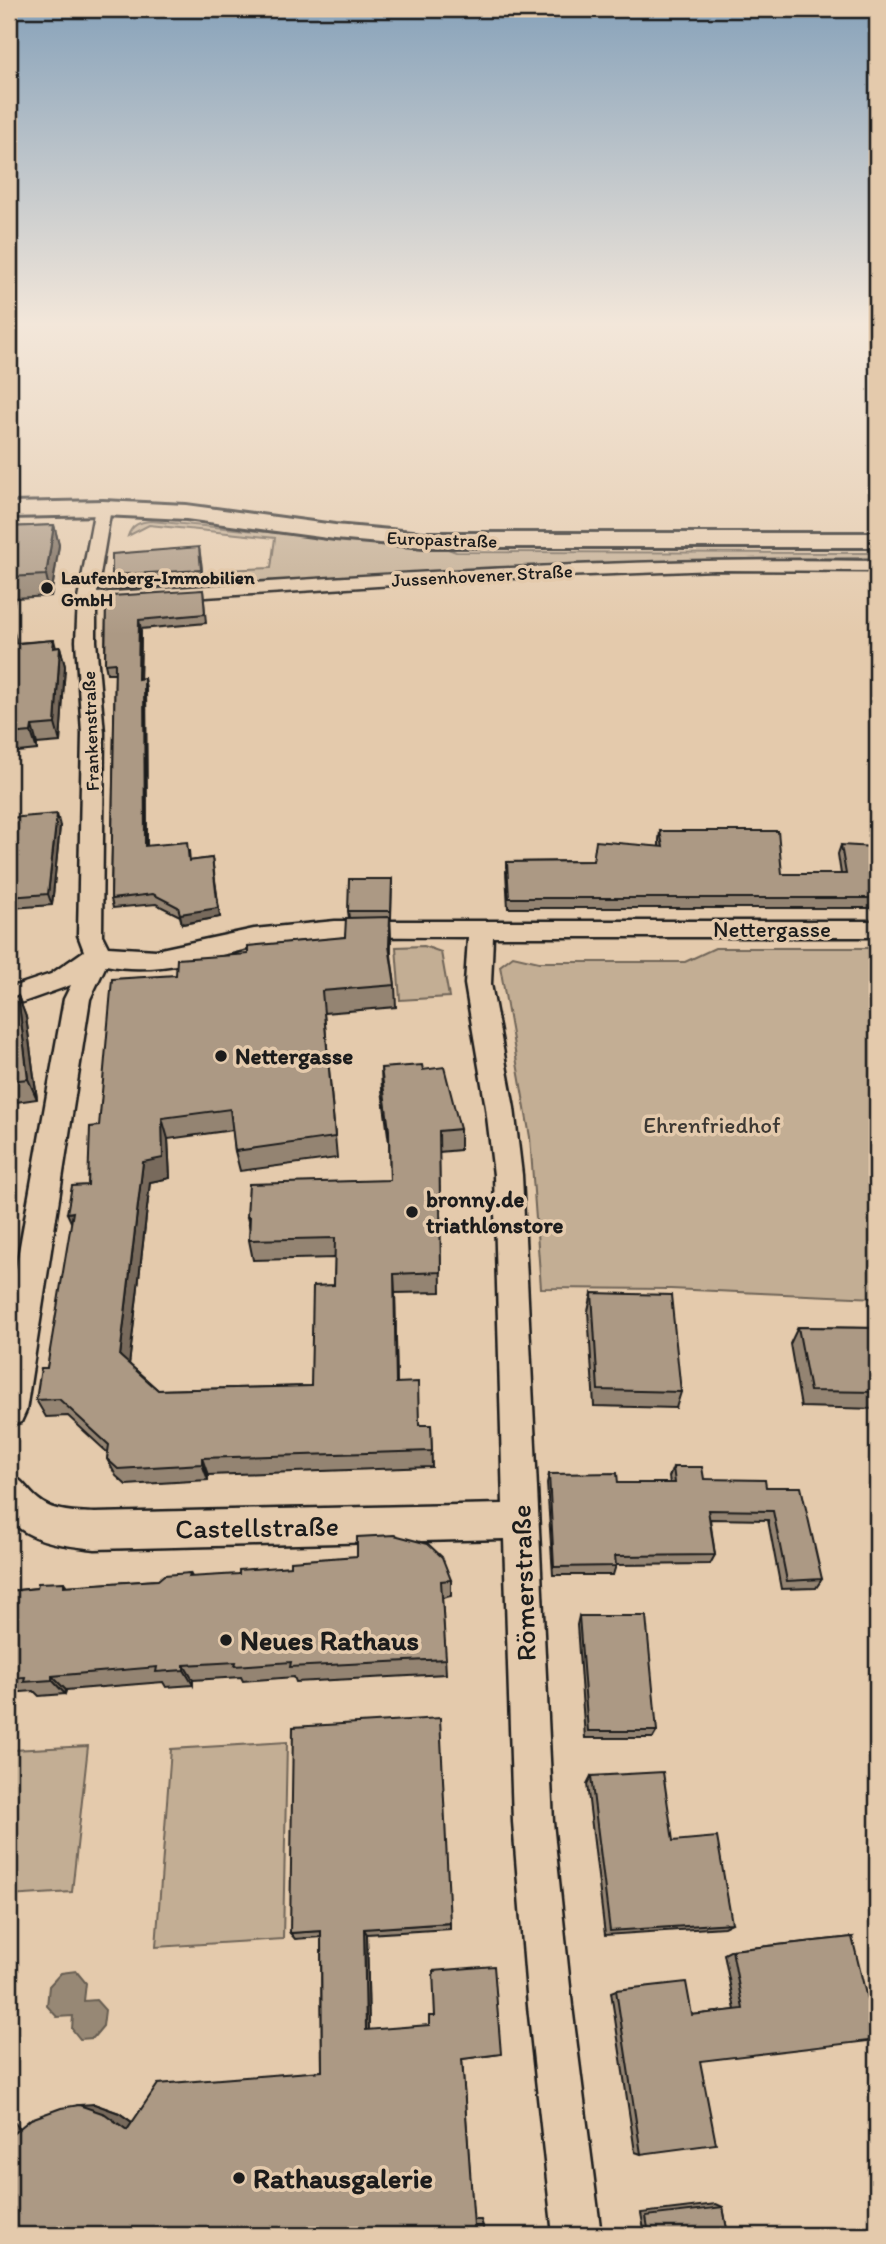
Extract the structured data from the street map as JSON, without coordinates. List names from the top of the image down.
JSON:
{
  "streets": {
    "main road": ["Europastraße"],
    "street": [
      "Jussenhovener Straße",
      "Frankenstraße",
      "Nettergasse",
      "Castellstraße",
      "Römerstraße"
    ]
  },
  "crossings": [
    ["Europastraße", "Frankenstraße"],
    ["Jussenhovener Straße", "Frankenstraße"],
    ["Frankenstraße", "Nettergasse"],
    ["Nettergasse", "Römerstraße"],
    ["Castellstraße", "Römerstraße"]
  ],
  "parks": ["Ehrenfriedhof"],
  "places": [
    "Laufenberg-Immobilien GmbH",
    "Nettergasse",
    "bronny.de triathlonstore",
    "Neues Rathaus",
    "Rathausgalerie"
  ]
}
